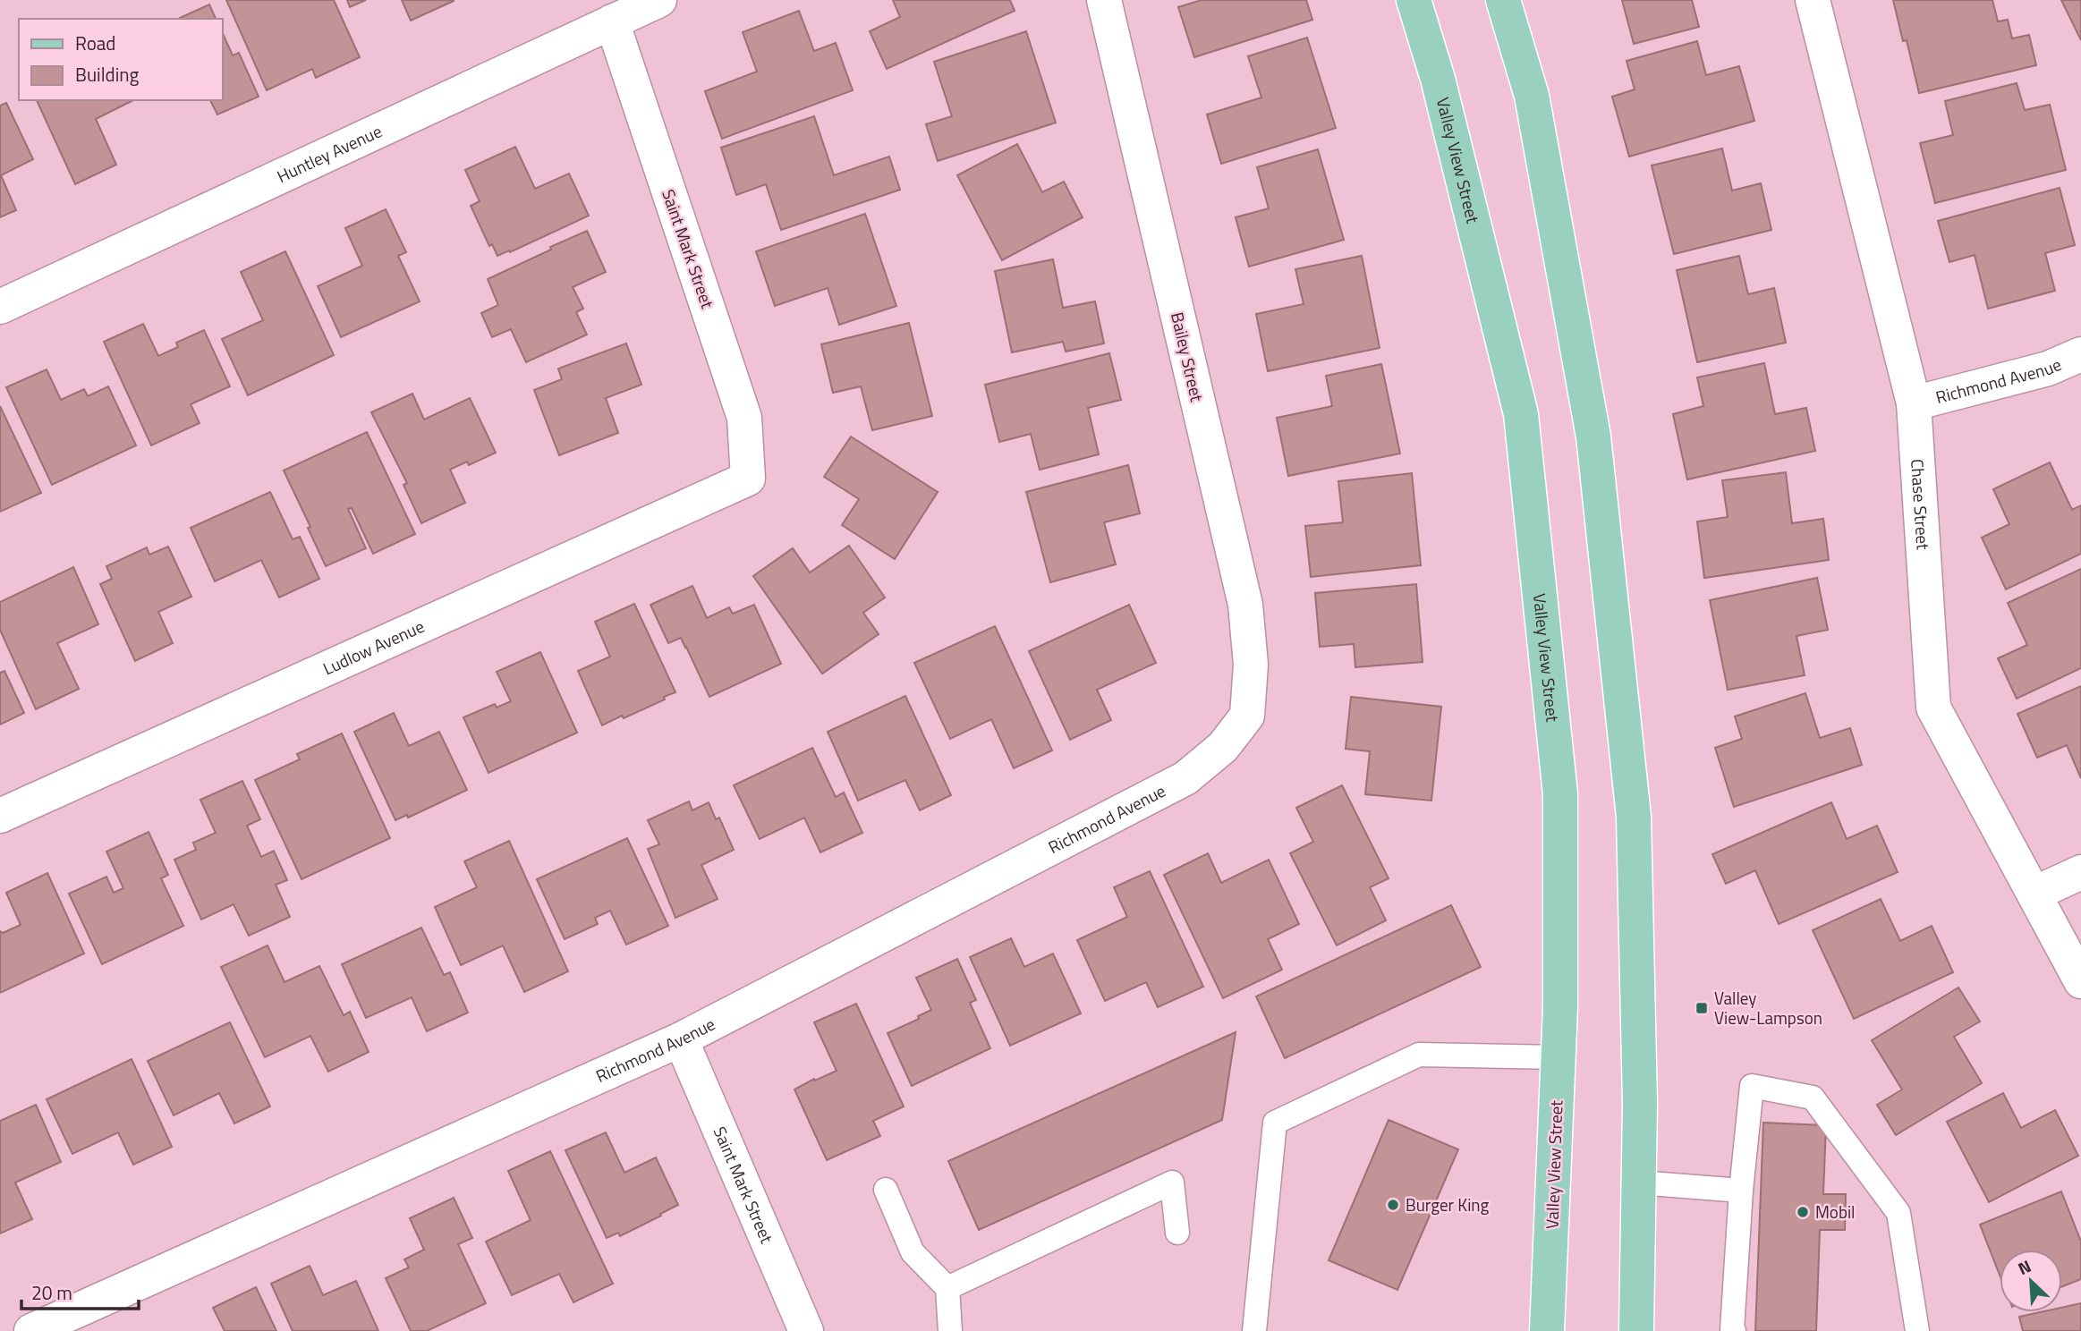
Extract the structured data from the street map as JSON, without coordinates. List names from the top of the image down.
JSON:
{
  "streets": {
    "main road": ["Valley View Street"],
    "street": [
      "Huntley Avenue",
      "Saint Mark Street",
      "Bailey Street",
      "Richmond Avenue",
      "Chase Street",
      "Ludlow Avenue"
    ]
  },
  "crossings": [
    ["Huntley Avenue", "Saint Mark Street"],
    ["Saint Mark Street", "Richmond Avenue"],
    ["Saint Mark Street", "Ludlow Avenue"],
    ["Bailey Street", "Richmond Avenue"],
    ["Richmond Avenue", "Chase Street"]
  ],
  "places": {
    "transit": ["Valley View-Lampson"],
    "other": ["Burger King", "Mobil"]
  },
  "legend": ["Road", "Building"],
  "scale_bar": "20 m",
  "north": "top left"
}
